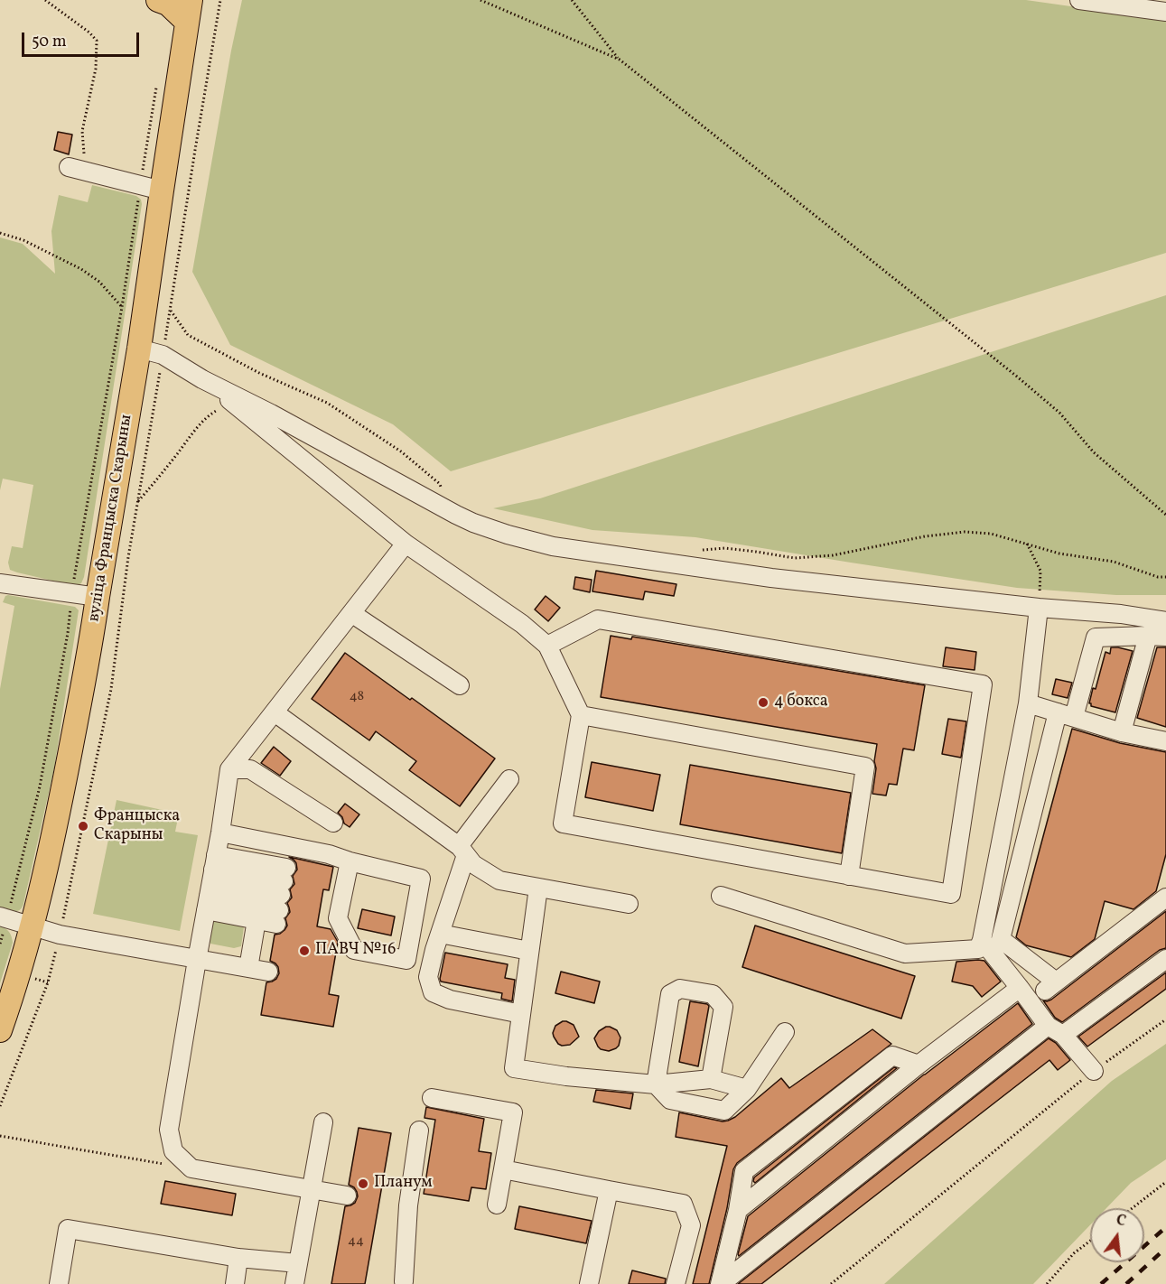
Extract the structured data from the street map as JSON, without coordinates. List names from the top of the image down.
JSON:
{
  "streets": {
    "main road": ["вуліца Францыска Скарыны"]
  },
  "places": [
    "4 бокса",
    "Францыска Скарыны",
    "ПАВЧ №16",
    "Планум"
  ],
  "house_numbers": ["48", "44"],
  "scale_bar": "50 m",
  "north": "top"
}
